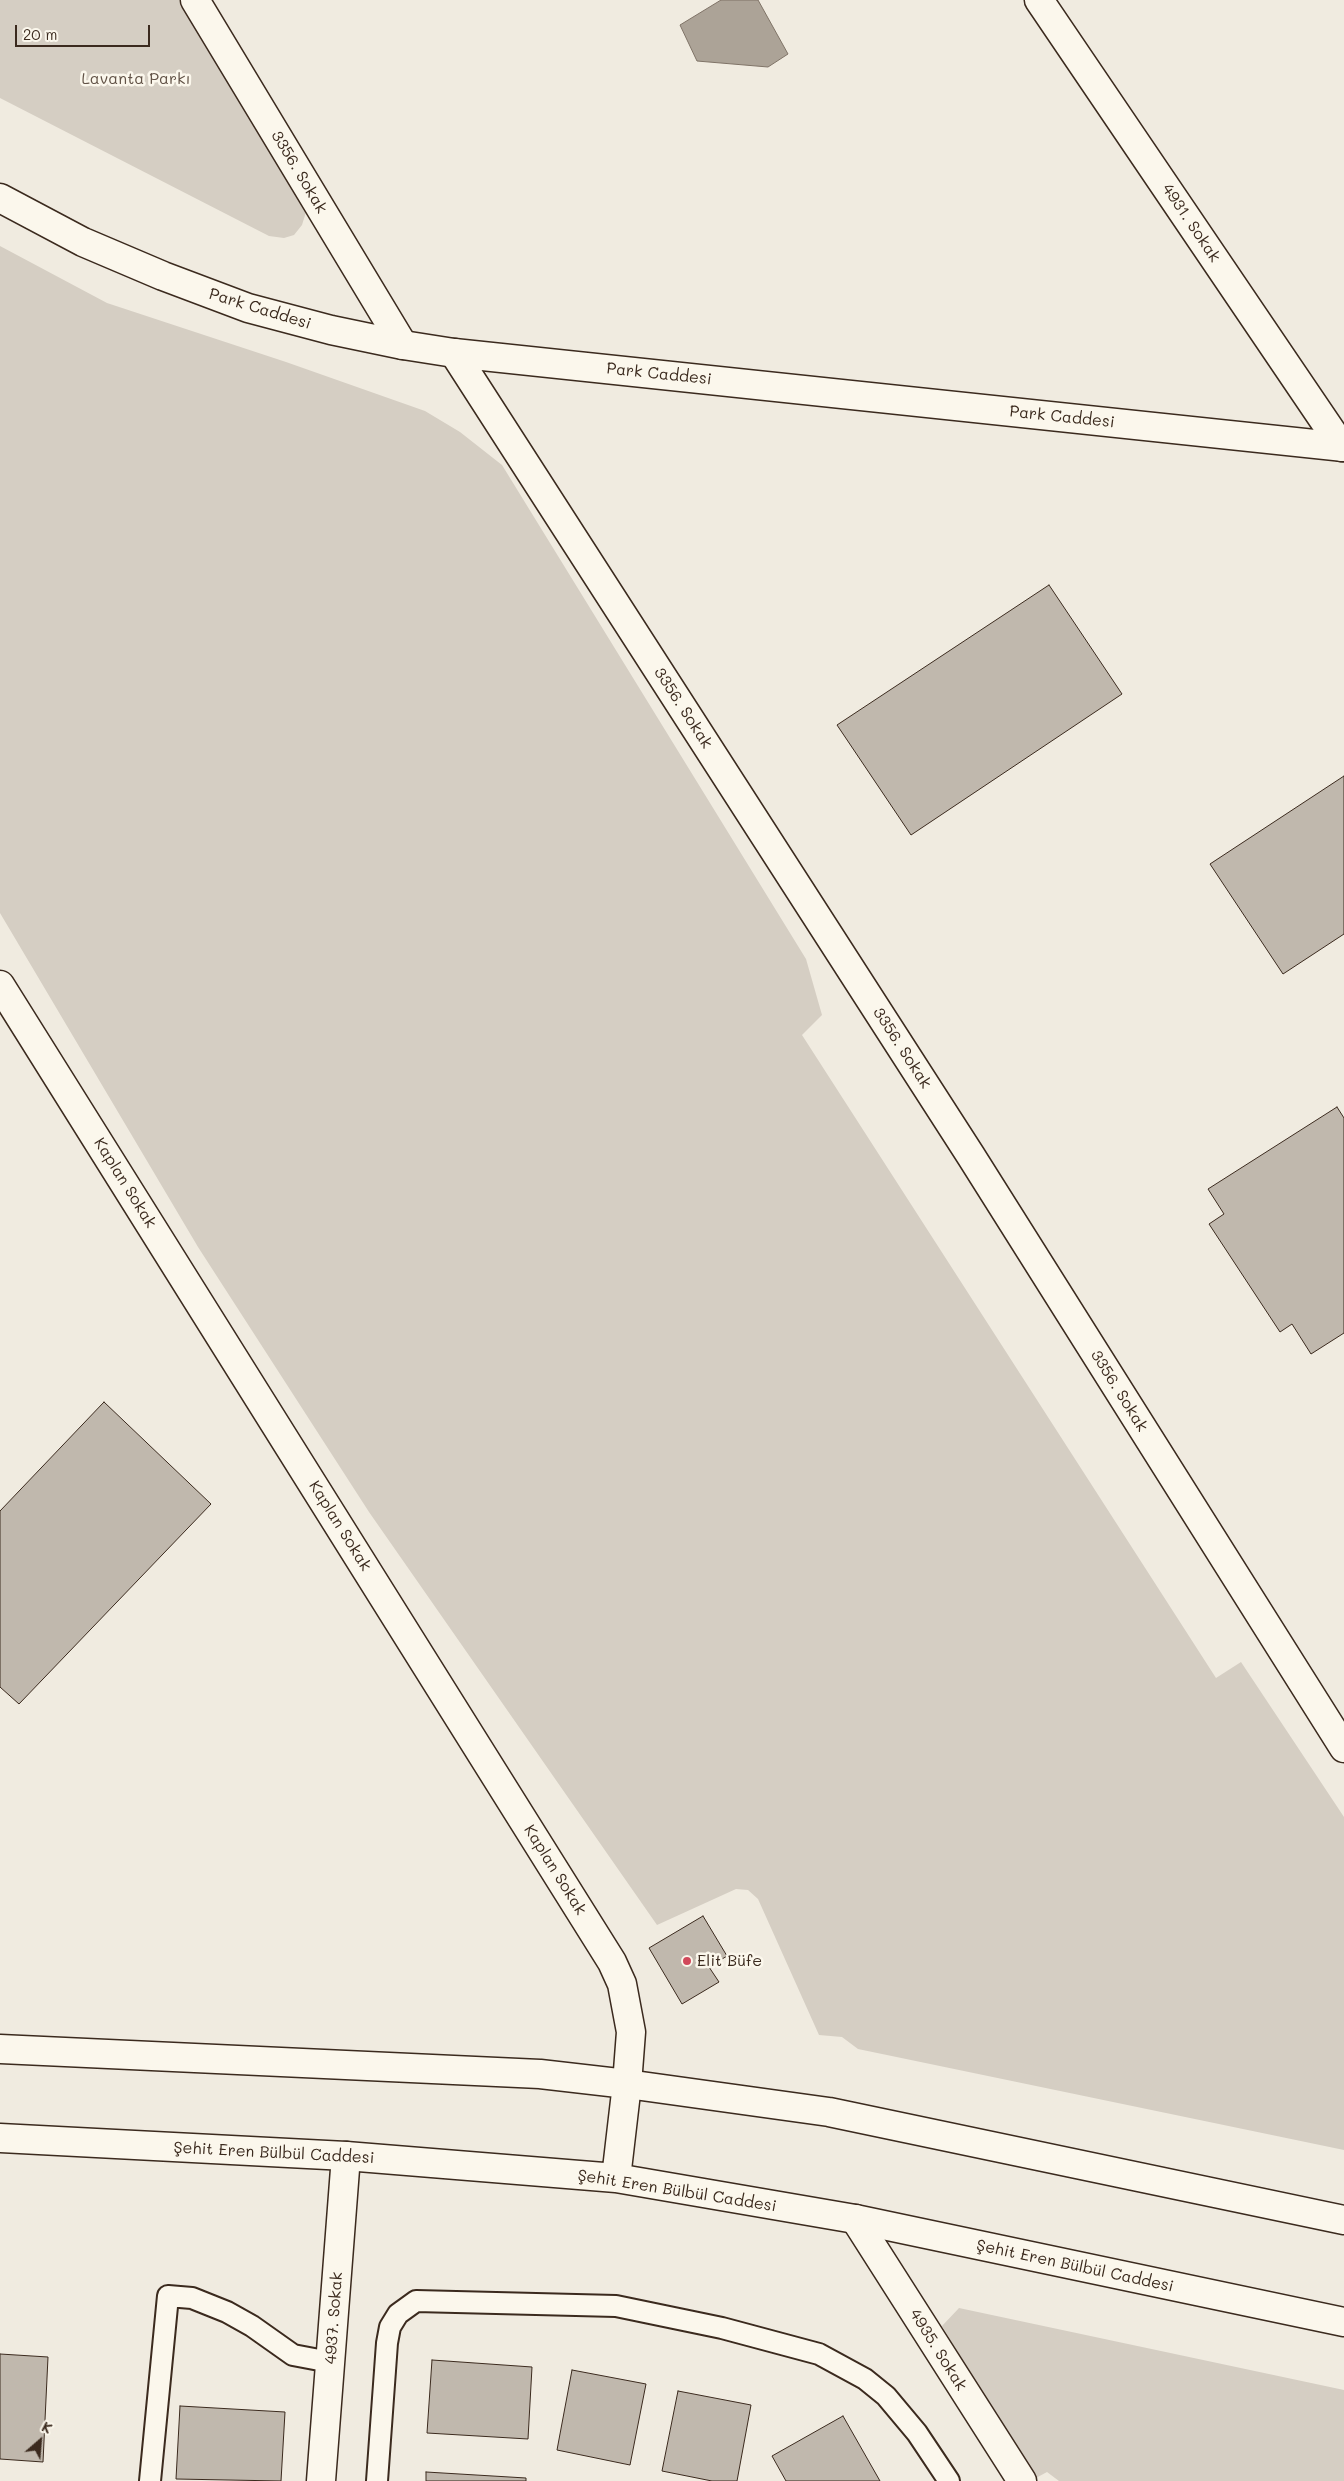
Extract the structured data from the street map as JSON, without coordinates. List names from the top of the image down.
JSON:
{
  "streets": {
    "street": [
      "3356. Sokak",
      "4931. Sokak",
      "Park Caddesi",
      "Kaplan Sokak",
      "Şehit Eren Bülbül Caddesi",
      "4937. Sokak",
      "4935. Sokak"
    ]
  },
  "crossings": [
    ["3356. Sokak", "Park Caddesi"],
    ["4931. Sokak", "Park Caddesi"],
    ["Kaplan Sokak", "Şehit Eren Bülbül Caddesi"],
    ["Şehit Eren Bülbül Caddesi", "4937. Sokak"],
    ["Şehit Eren Bülbül Caddesi", "4935. Sokak"]
  ],
  "parks": ["Lavanta Parkı"],
  "places": ["Elit Büfe"],
  "scale_bar": "20 m",
  "north": "top right"
}
